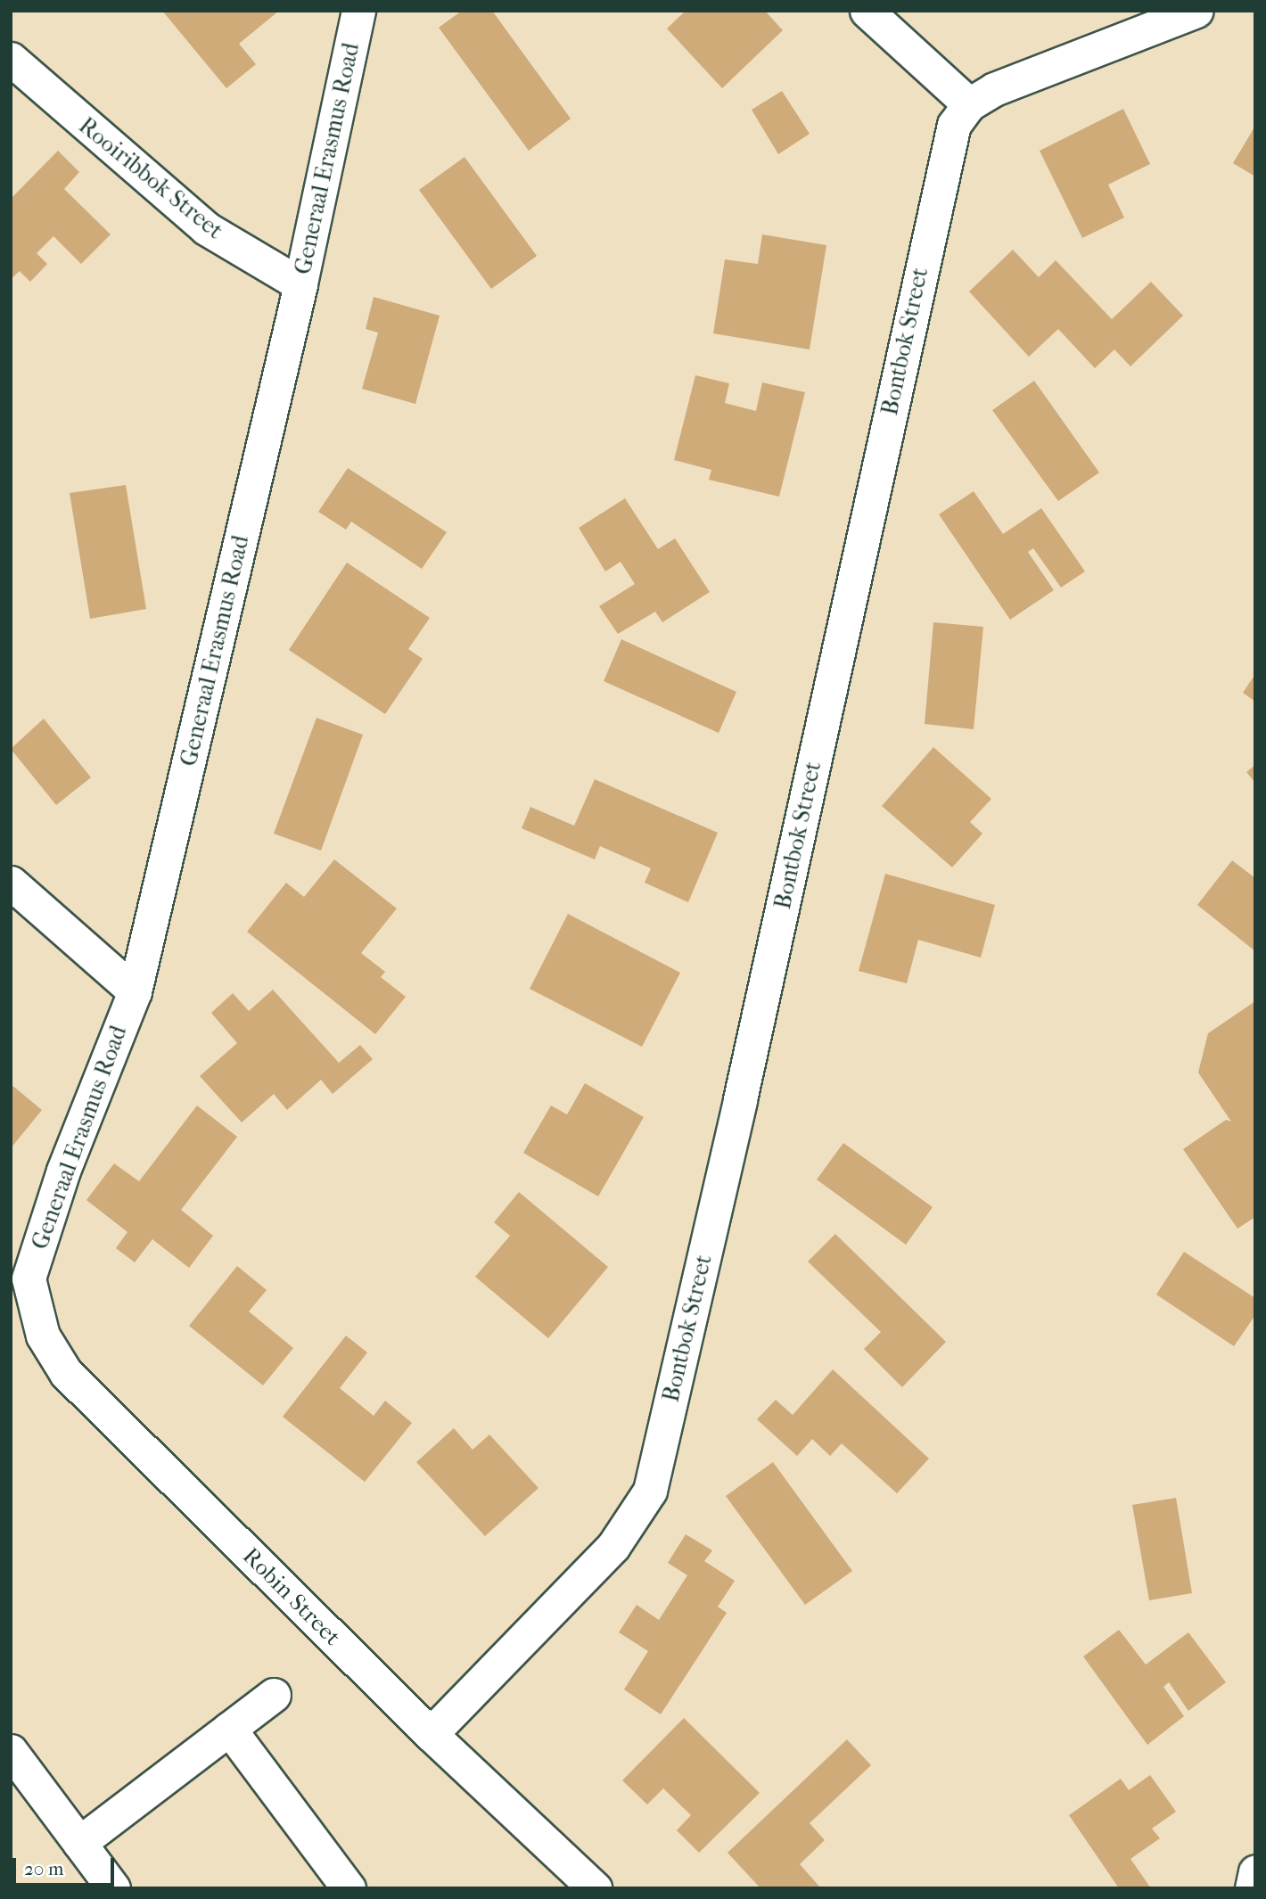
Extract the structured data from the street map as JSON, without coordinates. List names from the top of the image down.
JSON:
{
  "streets": {
    "street": [
      "Generaal Erasmus Road",
      "Rooiribbok Street",
      "Bontbok Street",
      "Robin Street"
    ]
  },
  "crossings": [
    ["Generaal Erasmus Road", "Rooiribbok Street"],
    ["Generaal Erasmus Road", "Robin Street"],
    ["Bontbok Street", "Robin Street"]
  ],
  "scale_bar": "20 m"
}
